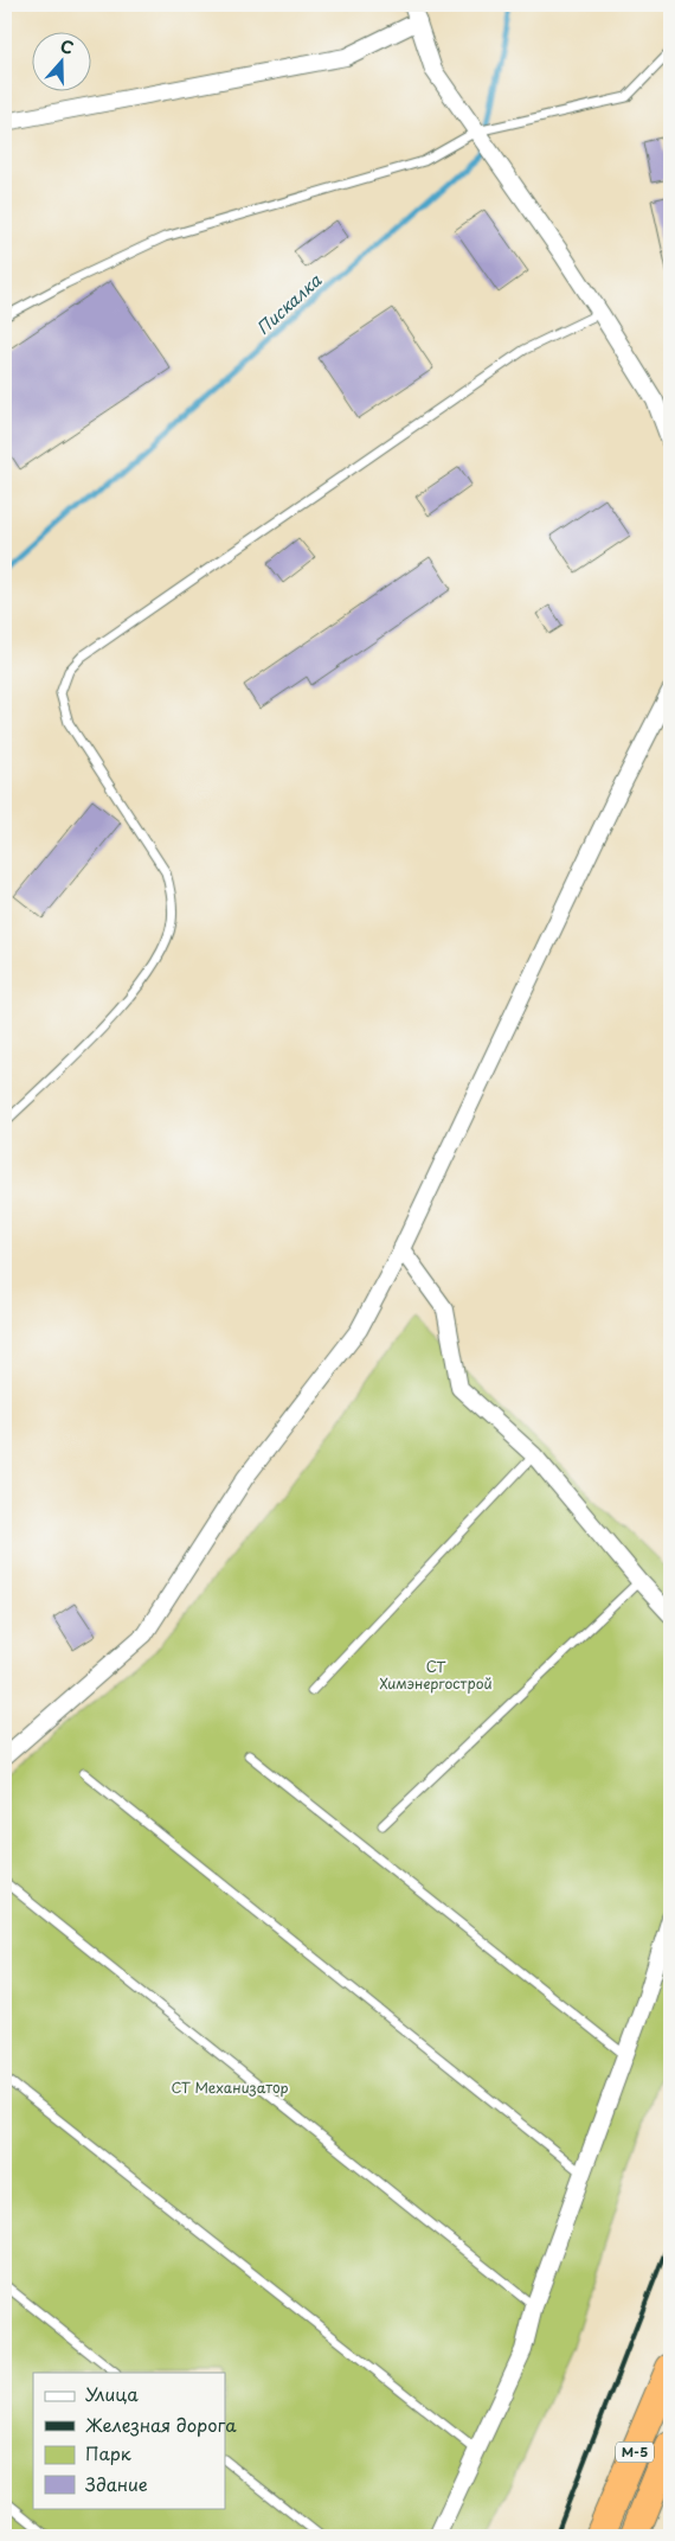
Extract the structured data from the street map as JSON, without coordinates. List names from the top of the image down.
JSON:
{
  "streets": {
    "highway": ["М-5"]
  },
  "water": ["Пискалка"],
  "parks": ["СТ Химэнергострой", "СТ Механизатор"],
  "legend": [
    "Улица",
    "Железная дорога",
    "Парк",
    "Здание"
  ],
  "north": "top"
}
